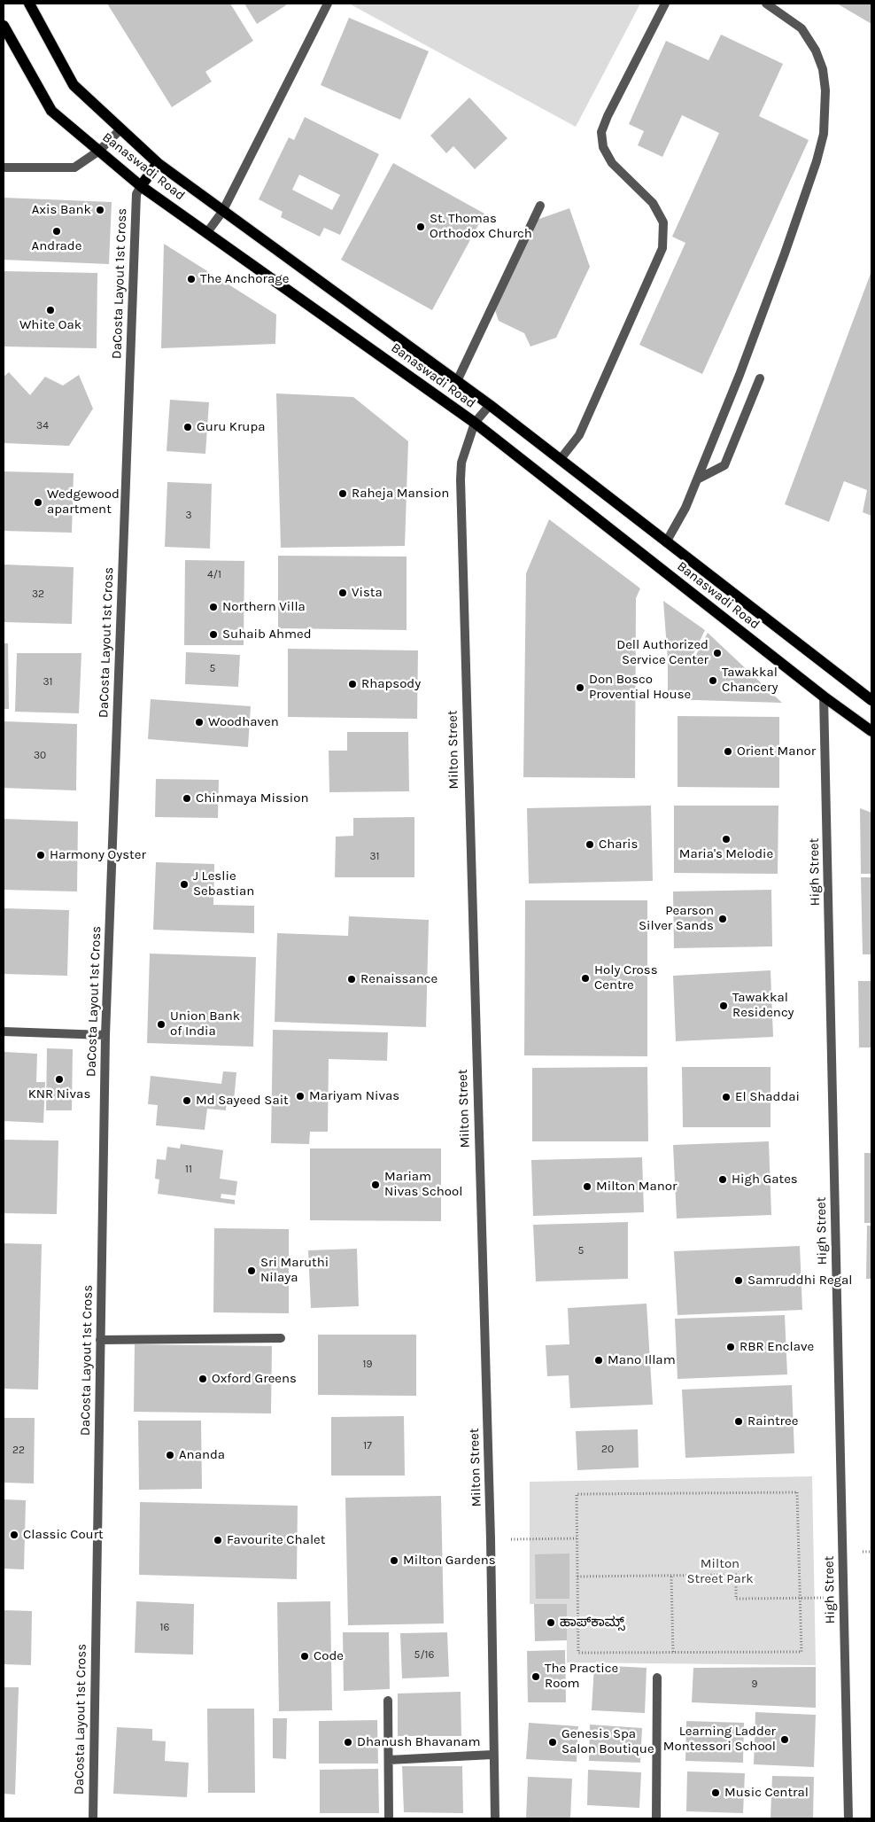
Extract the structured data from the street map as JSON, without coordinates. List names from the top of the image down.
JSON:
{
  "streets": {
    "main road": ["Banaswadi Road"],
    "street": ["DaCosta Layout 1st Cross", "Milton Street", "High Street"]
  },
  "crossings": [
    ["Banaswadi Road", "DaCosta Layout 1st Cross"],
    ["Banaswadi Road", "Milton Street"],
    ["Banaswadi Road", "High Street"]
  ],
  "parks": ["Milton Street Park"],
  "places": [
    "Axis Bank",
    "St. Thomas Orthodox Church",
    "Andrade",
    "The Anchorage",
    "White Oak",
    "Guru Krupa",
    "Raheja Mansion",
    "Wedgewood apartment",
    "Vista",
    "Northern Villa",
    "Suhaib Ahmed",
    "Dell Authorized Service Center",
    "Tawakkal Chancery",
    "Rhapsody",
    "Don Bosco Provential House",
    "Woodhaven",
    "Orient Manor",
    "Chinmaya Mission",
    "Maria's Melodie",
    "Charis",
    "Harmony Oyster",
    "J Leslie Sebastian",
    "Pearson Silver Sands",
    "Holy Cross Centre",
    "Renaissance",
    "Tawakkal Residency",
    "Union Bank of India",
    "KNR Nivas",
    "Mariyam Nivas",
    "El Shaddai",
    "Md Sayeed Sait",
    "High Gates",
    "Mariam Nivas School",
    "Milton Manor",
    "Sri Maruthi Nilaya",
    "Samruddhi Regal",
    "RBR Enclave",
    "Mano Illam",
    "Oxford Greens",
    "Raintree",
    "Ananda",
    "Classic Court",
    "Favourite Chalet",
    "Milton Gardens",
    "ಹಾಪ್‌ಕಾಮ್ಸ್",
    "Code",
    "The Practice Room",
    "Learning Ladder Montessori School",
    "Dhanush Bhavanam",
    "Genesis Spa Salon Boutique",
    "Music Central"
  ],
  "house_numbers": [
    "34",
    "3",
    "4/1",
    "32",
    "5",
    "31",
    "30",
    "31",
    "11",
    "5",
    "19",
    "17",
    "20",
    "22",
    "16",
    "5/16",
    "9"
  ]
}
